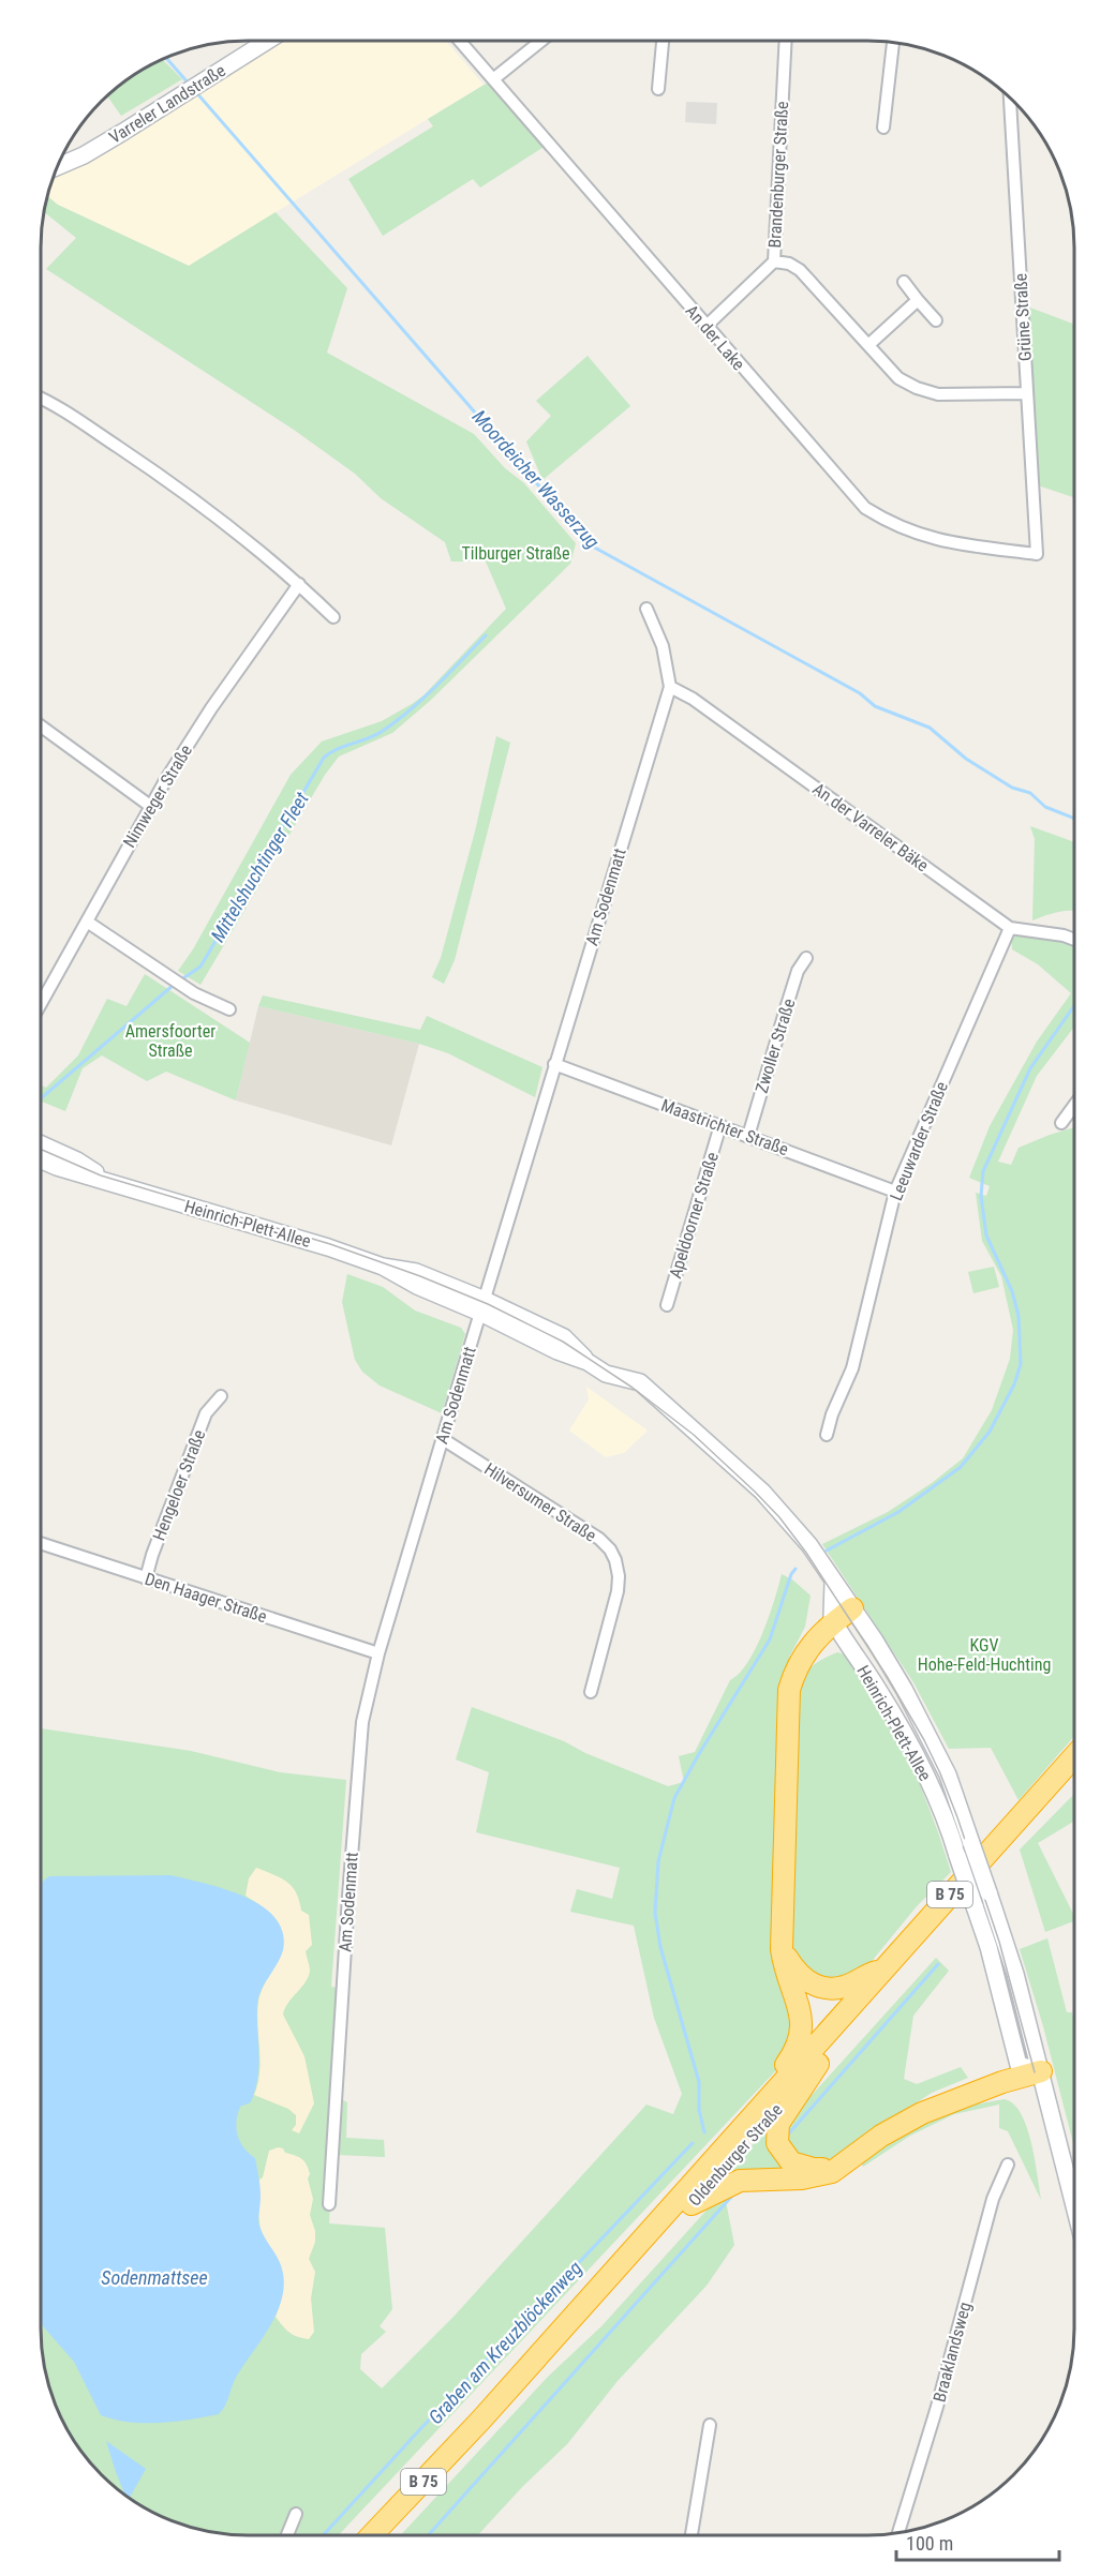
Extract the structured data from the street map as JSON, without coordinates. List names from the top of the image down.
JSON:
{
  "streets": {
    "highway": ["B 75", "Oldenburger Straße"],
    "main road": ["Varreler Landstraße", "Heinrich-Plett-Allee"],
    "street": [
      "Brandenburger Straße",
      "Grüne Straße",
      "An der Lake",
      "Nimweger Straße",
      "An der Varreler Bäke",
      "Am Sodenmatt",
      "Zwoller Straße",
      "Maastrichter Straße",
      "Leeuwarder Straße",
      "Apeldoorner Straße",
      "Hengeloer Straße",
      "Hilversumer Straße",
      "Den Haager Straße",
      "Braaklandsweg"
    ]
  },
  "crossings": [
    ["Brandenburger Straße", "An der Lake"],
    ["Grüne Straße", "An der Lake"],
    ["An der Varreler Bäke", "Am Sodenmatt"],
    ["An der Varreler Bäke", "Leeuwarder Straße"],
    ["Am Sodenmatt", "Maastrichter Straße"],
    ["Am Sodenmatt", "Heinrich-Plett-Allee"],
    ["Am Sodenmatt", "Hilversumer Straße"],
    ["Am Sodenmatt", "Den Haager Straße"],
    ["Zwoller Straße", "Maastrichter Straße"],
    ["Maastrichter Straße", "Leeuwarder Straße"],
    ["Maastrichter Straße", "Apeldoorner Straße"],
    ["Hengeloer Straße", "Den Haager Straße"]
  ],
  "water": [
    "Moordeicher Wasserzug",
    "Mittelshuchtinger Fleet",
    "Sodenmattsee",
    "Graben am Kreuzblöckenweg"
  ],
  "parks": ["Tilburger Straße", "Amersfoorter Straße", "KGV Hohe-Feld-Huchting"],
  "scale_bar": "100 m"
}
